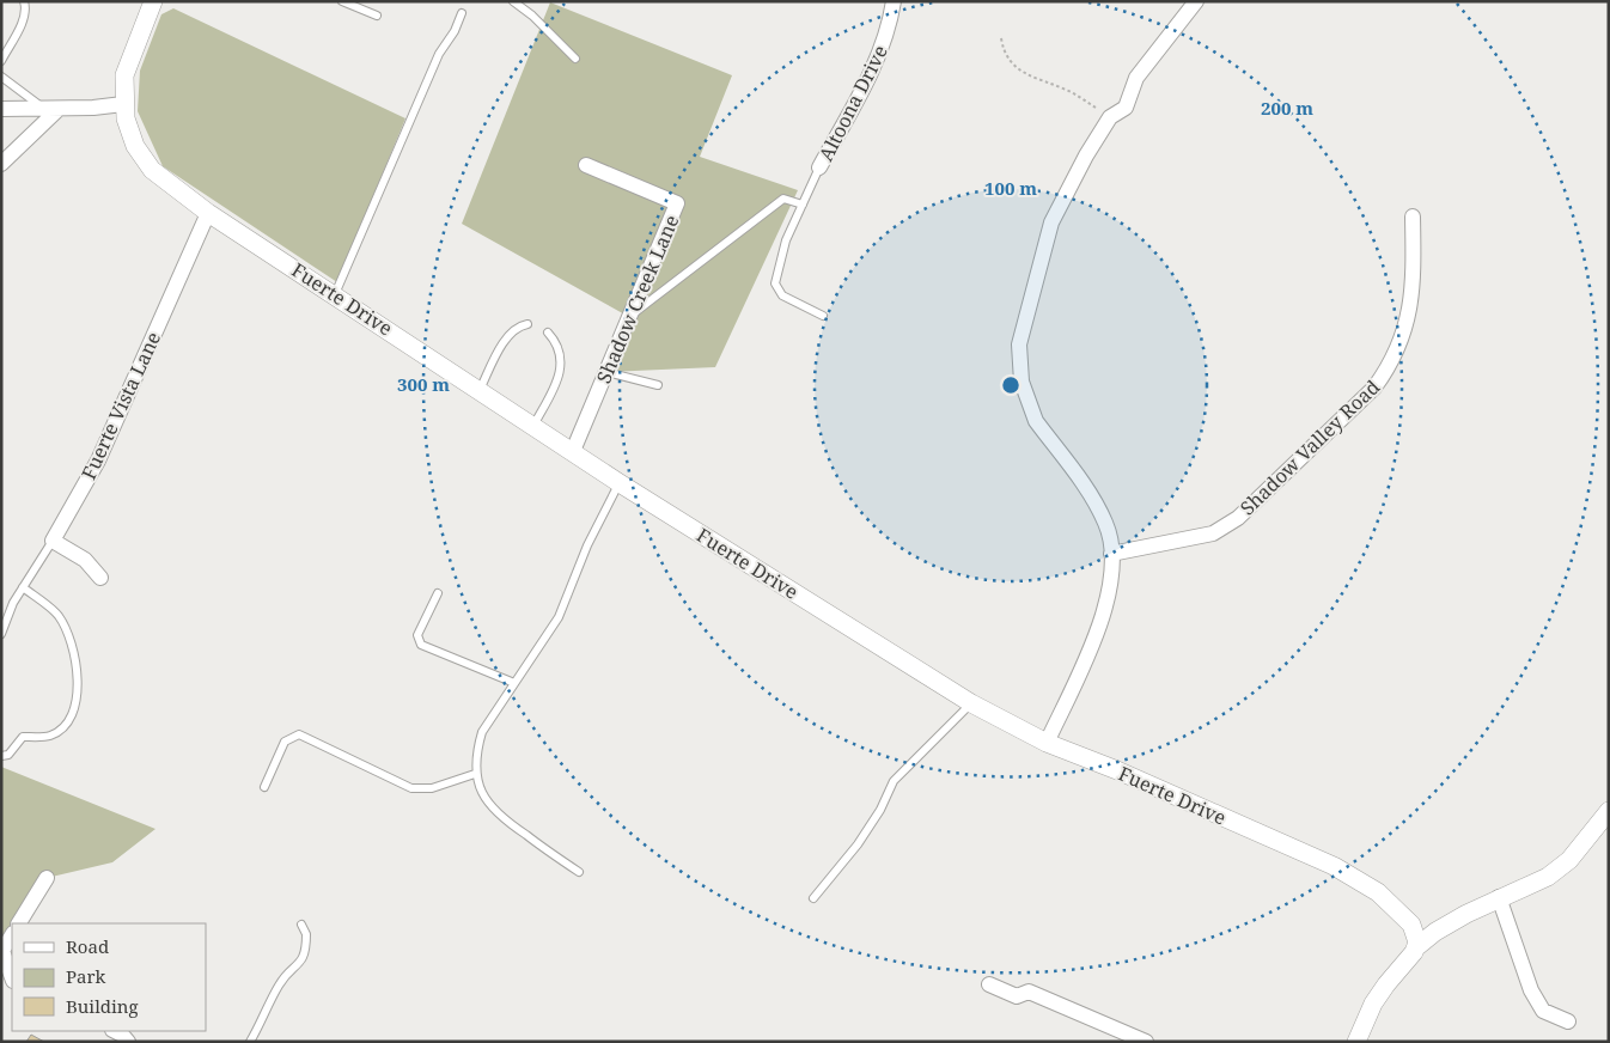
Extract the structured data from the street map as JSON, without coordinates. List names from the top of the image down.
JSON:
{
  "streets": {
    "street": [
      "Altoona Drive",
      "Fuerte Drive",
      "Shadow Creek Lane",
      "Fuerte Vista Lane",
      "Shadow Valley Road"
    ]
  },
  "crossings": [
    ["Fuerte Drive", "Shadow Creek Lane"],
    ["Fuerte Drive", "Fuerte Vista Lane"]
  ],
  "legend": ["Road", "Park", "Building"],
  "rings": ["200 m", "100 m", "300 m"]
}
